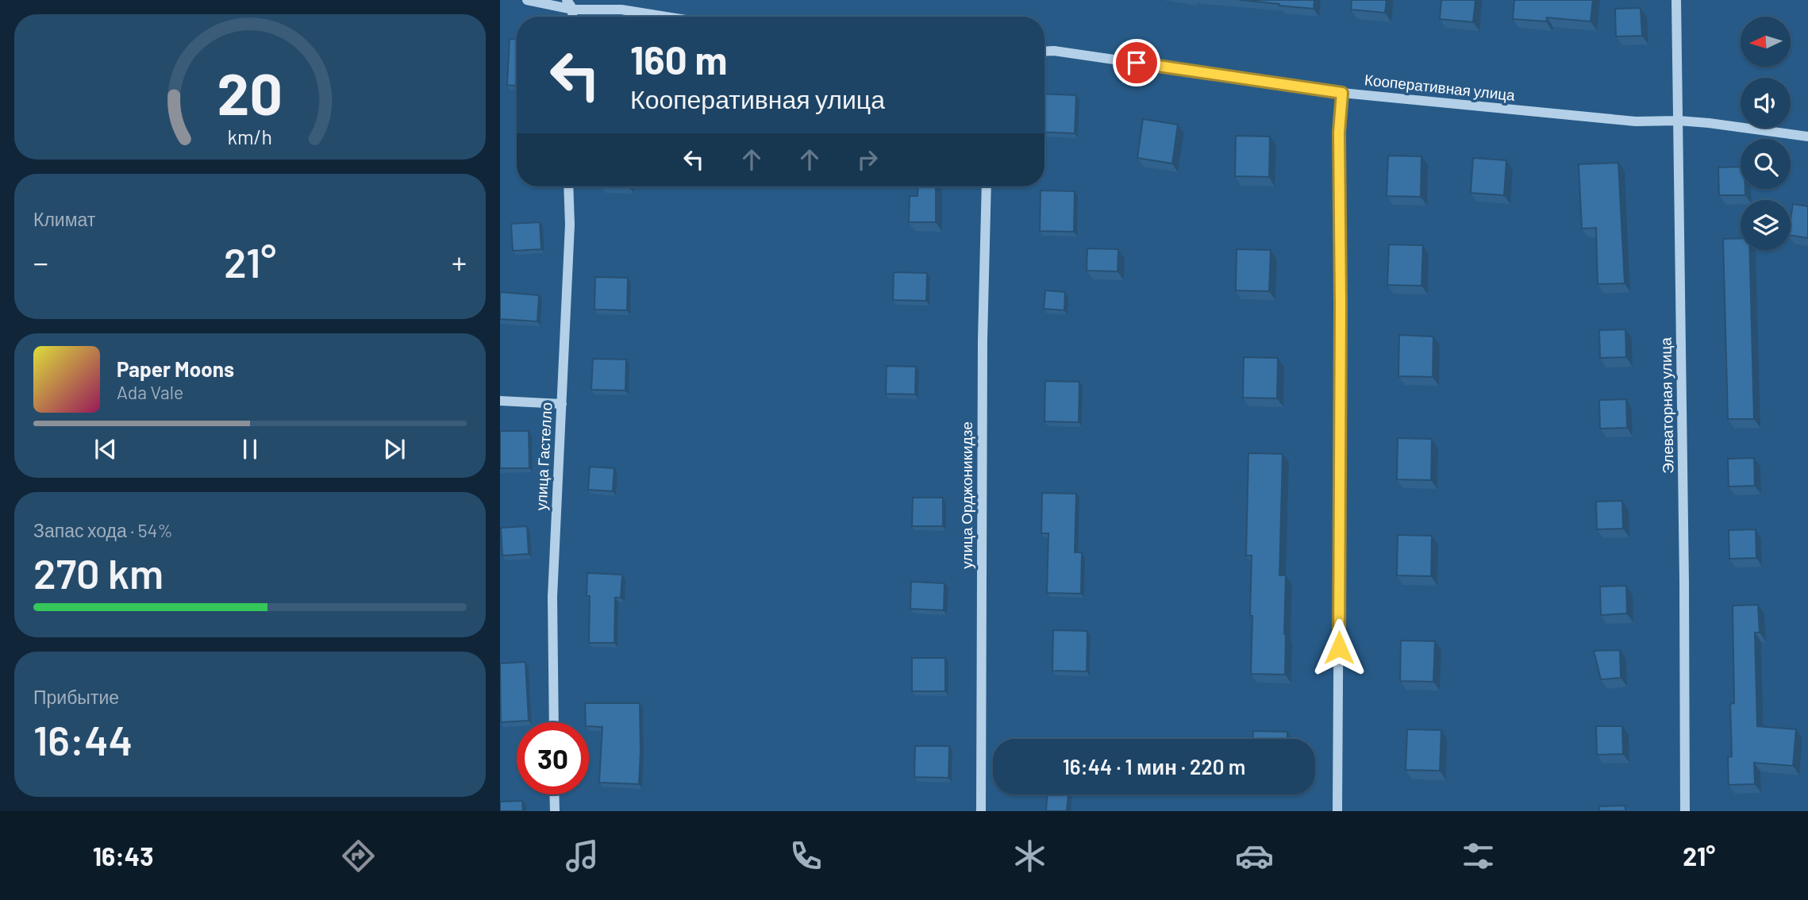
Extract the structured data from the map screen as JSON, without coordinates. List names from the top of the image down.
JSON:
{
  "streets": {
    "street": [
      "Кооперативная улица",
      "Элеваторная улица",
      "улица Гастелло",
      "улица Орджоникидзе"
    ]
  },
  "crossings": [
    ["Кооперативная улица", "Элеваторная улица"]
  ],
  "north": "left",
  "page": {
    "turn": ["160 m", "Кооперативная улица"],
    "tile": [
      "Климат",
      ["Запас хода · 54%", "270 km"],
      ["Прибытие", "16:44"]
    ],
    "heat": ["−", "21°", "+"],
    "song": ["Paper Moons", "Ada Vale"],
    "limit": "30",
    "trip": "16:44 · 1 мин · 220 m",
    "tabs": ["16:43", "21°"],
    "gauge": ["20", "km/h"]
  }
}
